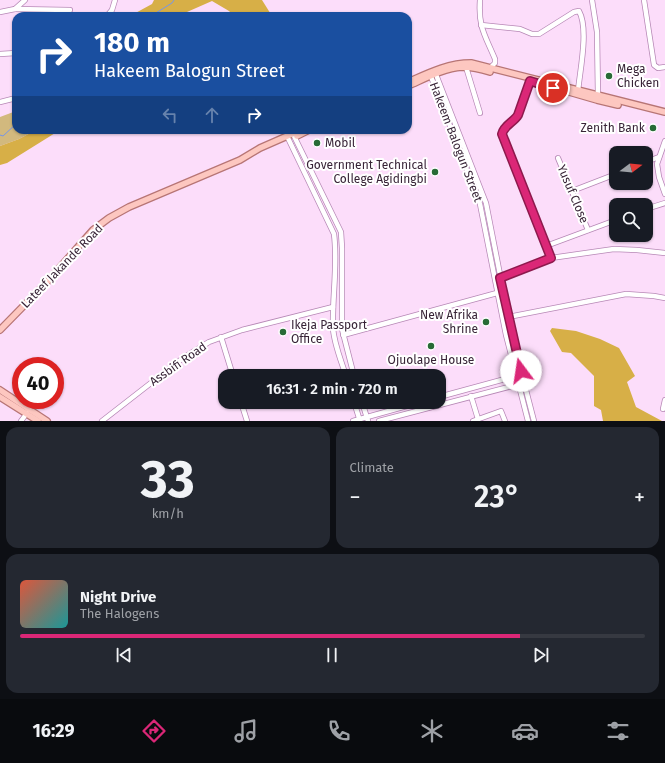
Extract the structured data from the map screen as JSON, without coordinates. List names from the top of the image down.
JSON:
{
  "streets": {
    "main road": ["Lateef Jakande Road"],
    "street": ["Hakeem Balogun Street", "Yusuf Close", "Assbifi Road"]
  },
  "places": [
    "Mega Chicken",
    "Zenith Bank",
    "Mobil",
    "Government Technical College Agidingbi",
    "New Afrika Shrine",
    "Ikeja Passport Office",
    "Ojuolape House"
  ],
  "north": "right",
  "page": {
    "turn": ["180 m", "Hakeem Balogun Street"],
    "limit": "40",
    "trip": "16:31 · 2 min · 720 m",
    "tile": [
      ["33", "km/h"],
      "Climate"
    ],
    "heat": ["−", "23°", "+"],
    "song": ["Night Drive", "The Halogens"],
    "tabs": "16:29"
  }
}
